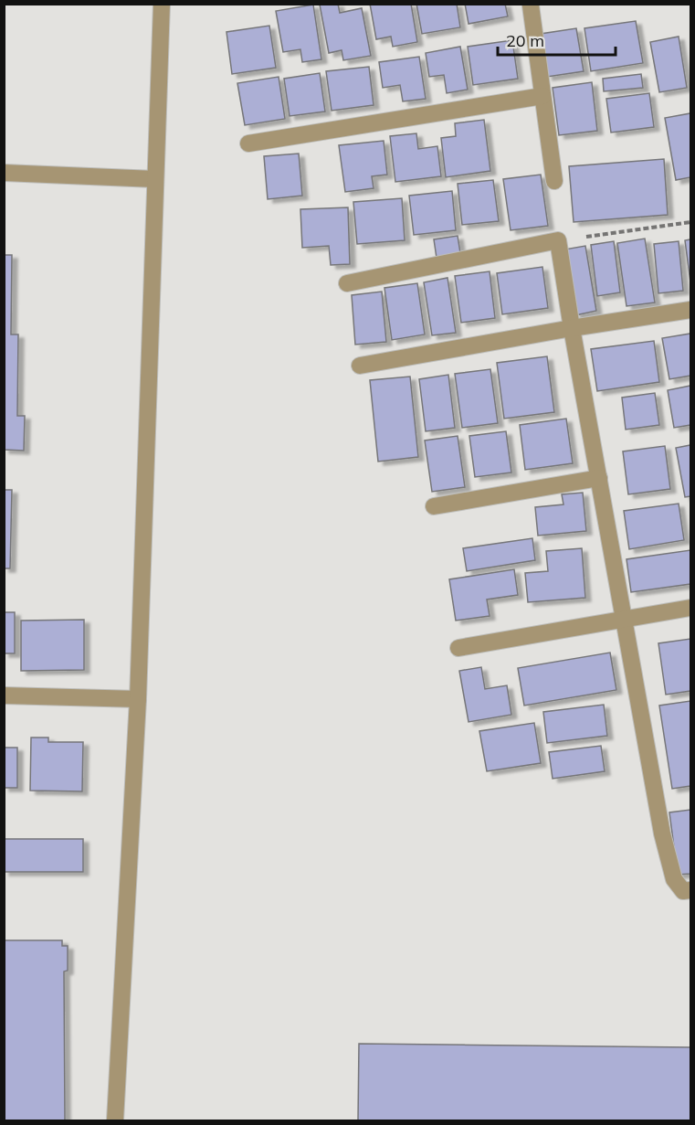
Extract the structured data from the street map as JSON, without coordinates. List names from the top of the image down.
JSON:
{
  "scale_bar": "20 m"
}
